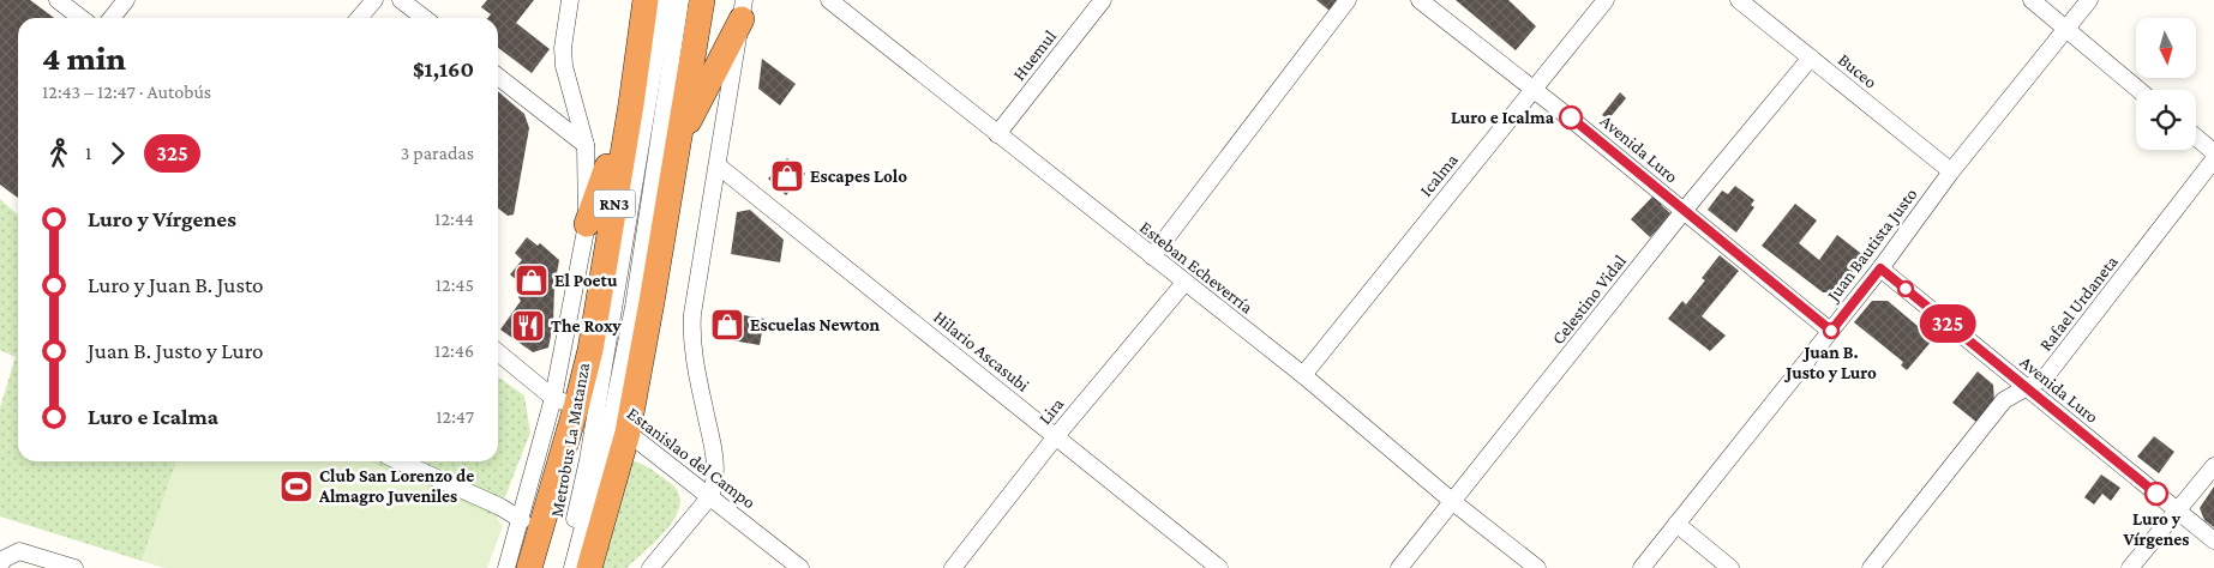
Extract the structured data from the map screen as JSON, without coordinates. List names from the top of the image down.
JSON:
{
  "streets": {
    "highway": ["RN3"],
    "street": [
      "Huemul",
      "Buceo",
      "Avenida Luro",
      "Icalma",
      "Juan Bautista Justo",
      "Esteban Echeverría",
      "Celestino Vidal",
      "Rafael Urdaneta",
      "Hilario Ascasubi",
      "Lira",
      "Metrobus La Matanza",
      "Estanislao del Campo"
    ]
  },
  "crossings": [
    ["Huemul", "Esteban Echeverría"],
    ["Buceo", "Juan Bautista Justo"],
    ["Buceo", "Celestino Vidal"],
    ["Avenida Luro", "Icalma"],
    ["Avenida Luro", "Juan Bautista Justo"],
    ["Avenida Luro", "Celestino Vidal"],
    ["Avenida Luro", "Rafael Urdaneta"],
    ["Icalma", "Esteban Echeverría"],
    ["RN3", "Metrobus La Matanza"],
    ["RN3", "Estanislao del Campo"],
    ["Esteban Echeverría", "Celestino Vidal"],
    ["Esteban Echeverría", "Lira"],
    ["Hilario Ascasubi", "Lira"],
    ["Metrobus La Matanza", "Estanislao del Campo"]
  ],
  "places": {
    "other": ["Luro e Icalma", "Juan B. Justo y Luro", "Luro y Vírgenes"],
    "shop": ["Escapes Lolo", "El Poetu", "Escuelas Newton"],
    "restaurant": ["The Roxy"],
    "sports": ["Club San Lorenzo de Almagro Juveniles"]
  },
  "lines": ["bus line 325"],
  "north": "bottom",
  "page": {
    "on_map": "325",
    "heading": ["4 min", "12:43 – 12:47 · Autobús", "$1,160"],
    "legs": ["1", "325", "3 paradas"],
    "list": [
      {
        "name": "Luro y Vírgenes",
        "value": "12:44"
      },
      {
        "name": "Luro y Juan B. Justo",
        "value": "12:45"
      },
      {
        "name": "Juan B. Justo y Luro",
        "value": "12:46"
      },
      {
        "name": "Luro e Icalma",
        "value": "12:47"
      }
    ]
  }
}
